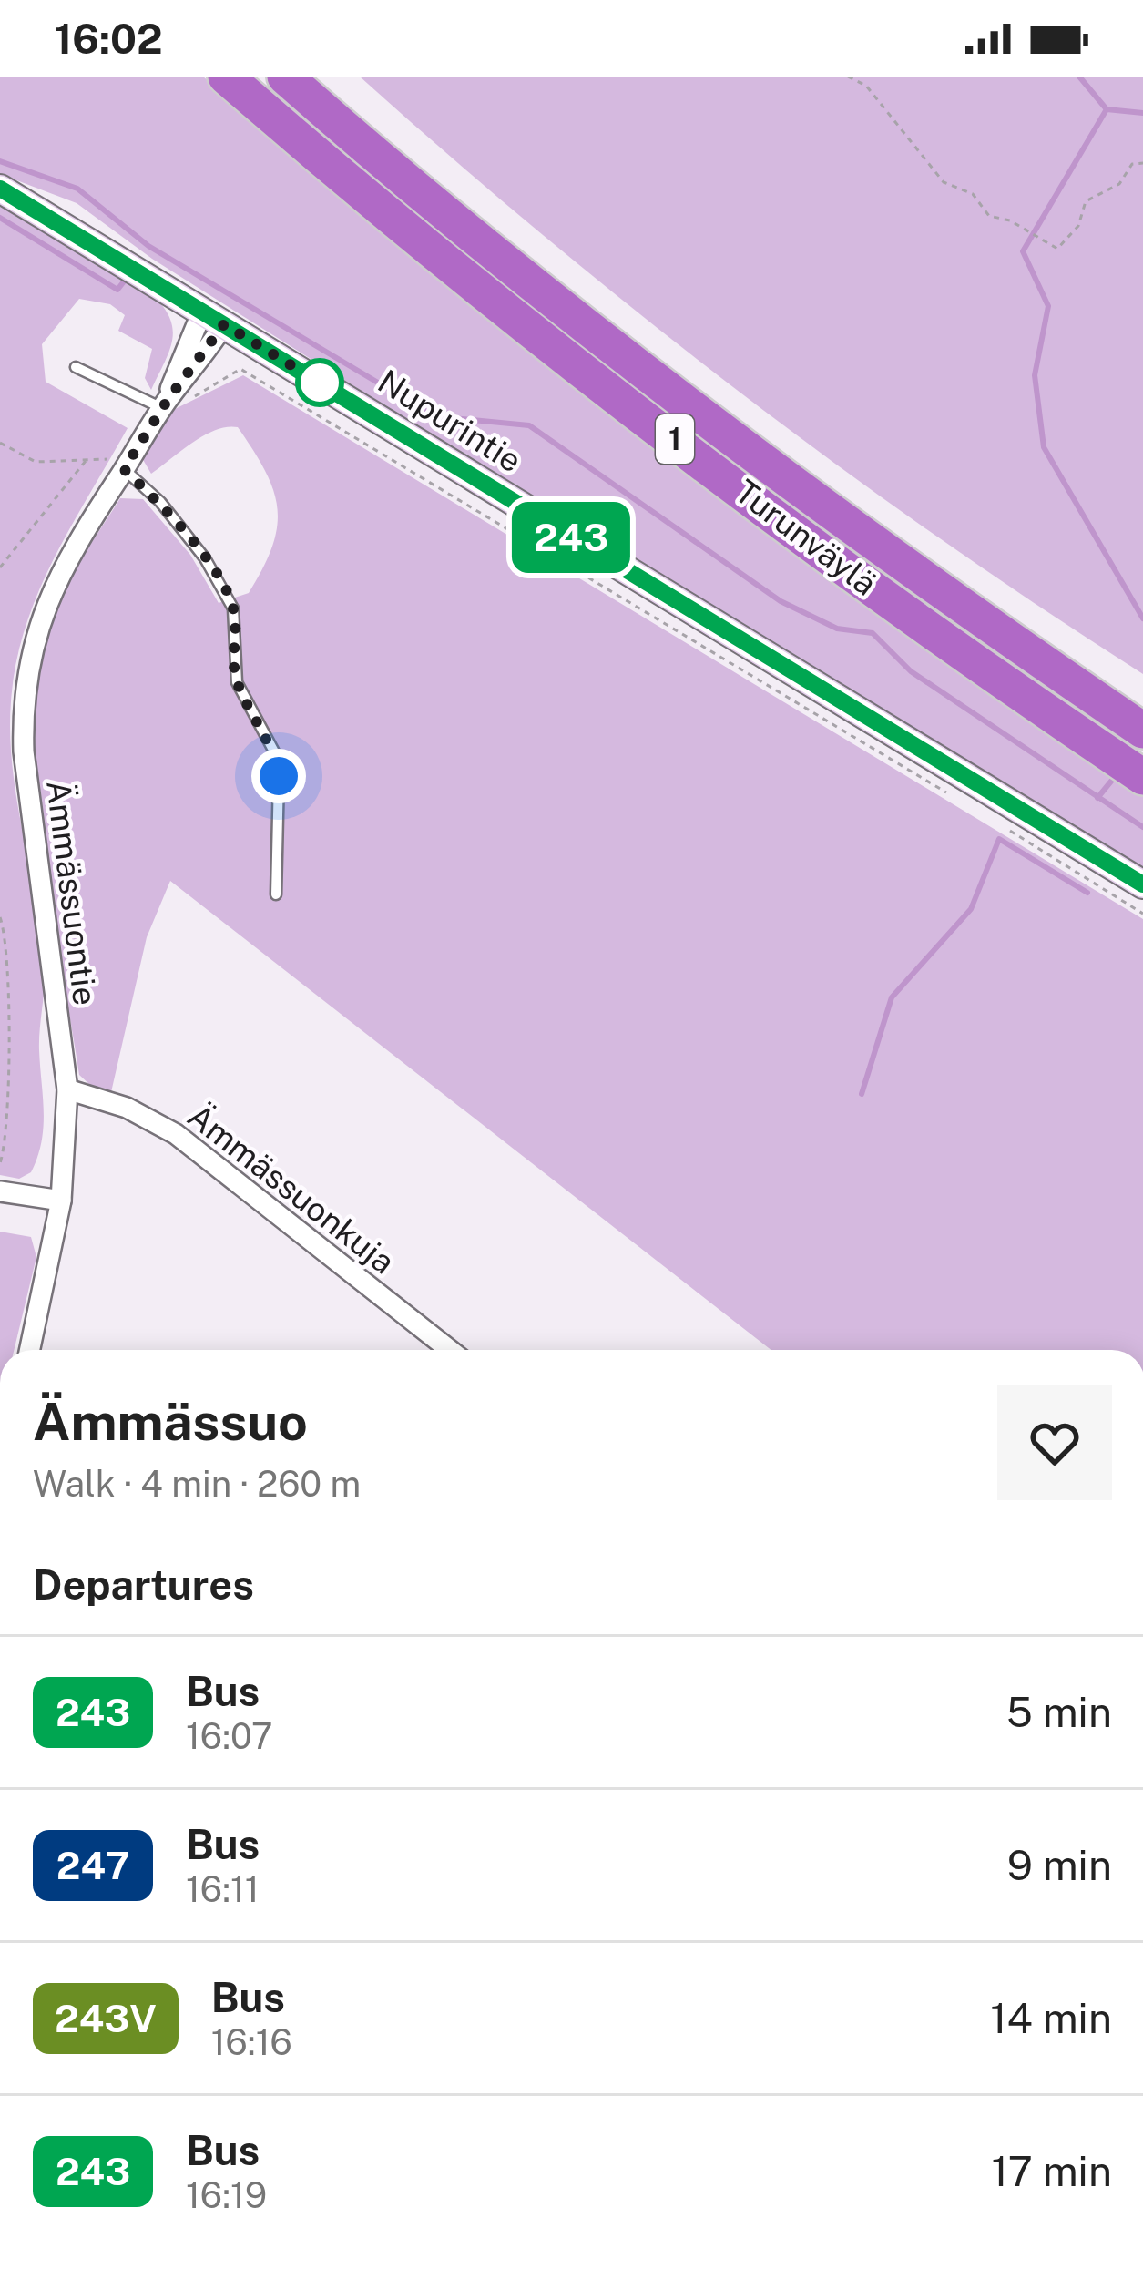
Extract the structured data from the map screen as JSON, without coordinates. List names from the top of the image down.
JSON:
{
  "streets": {
    "highway": ["1", "Turunväylä"],
    "main road": ["Nupurintie"],
    "street": ["Ämmässuontie", "Ämmässuonkuja"]
  },
  "crossings": [
    ["Nupurintie", "Ämmässuontie"],
    ["Ämmässuontie", "Ämmässuonkuja"]
  ],
  "lines": ["bus line 243"],
  "page": {
    "status": "16:02",
    "on_map": "243",
    "heading": [
      ["Ämmässuo", "Walk · 4 min · 260 m"],
      "Departures"
    ],
    "list": [
      {
        "mark": "243",
        "name": "Bus",
        "note": "16:07",
        "value": "5 min"
      },
      {
        "mark": "247",
        "name": "Bus",
        "note": "16:11",
        "value": "9 min"
      },
      {
        "mark": "243V",
        "name": "Bus",
        "note": "16:16",
        "value": "14 min"
      },
      {
        "mark": "243",
        "name": "Bus",
        "note": "16:19",
        "value": "17 min"
      }
    ]
  }
}
